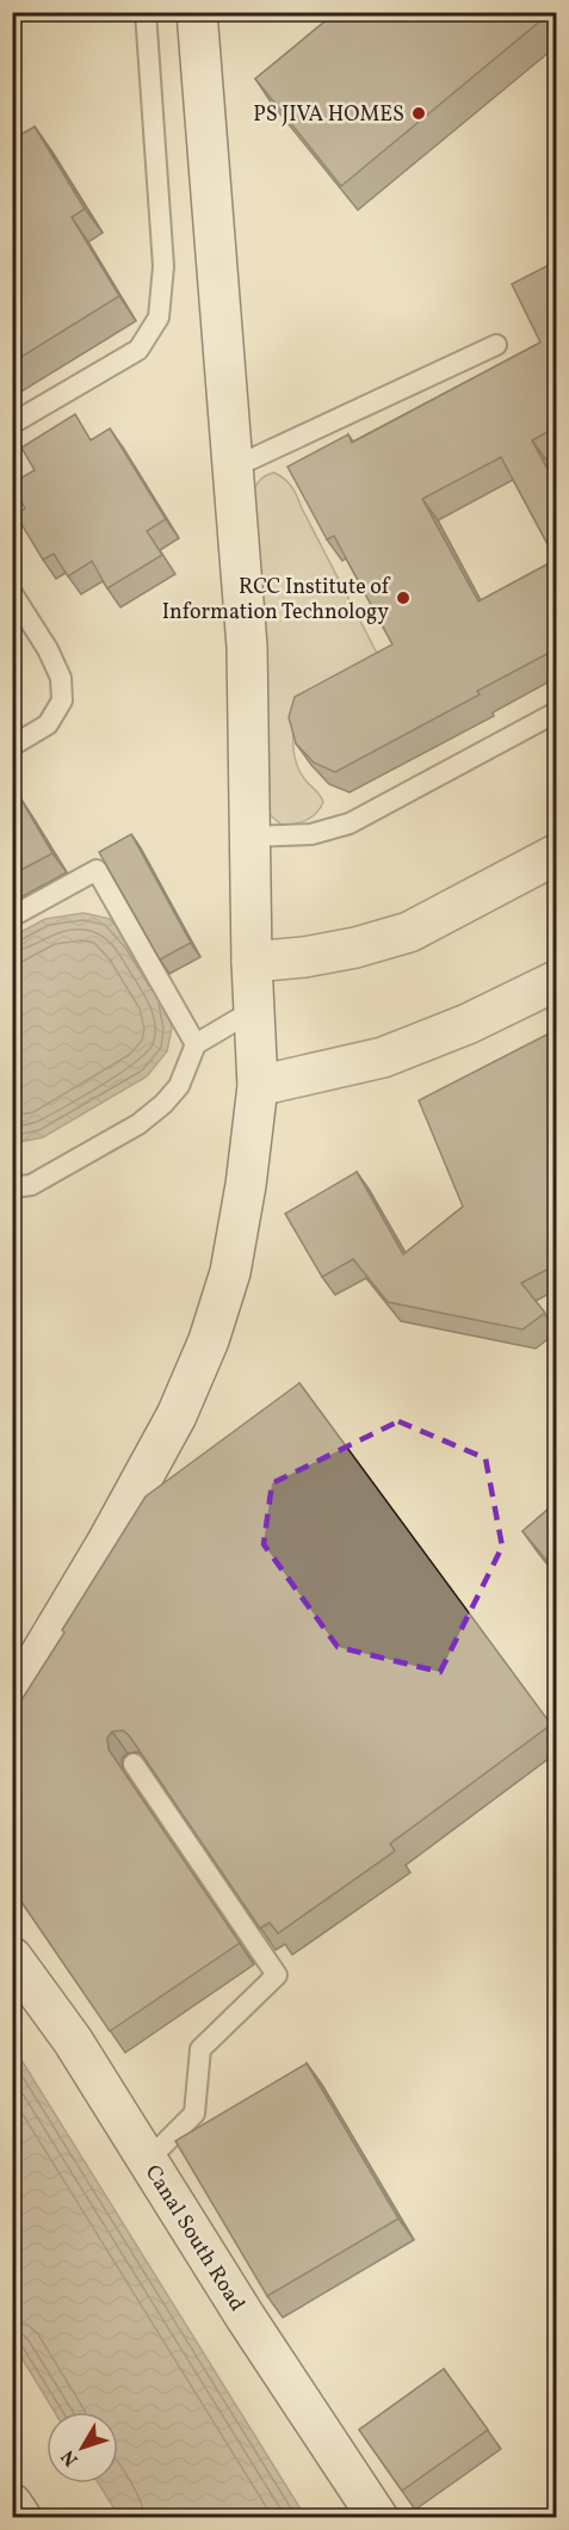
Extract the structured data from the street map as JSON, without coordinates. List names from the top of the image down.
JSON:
{
  "streets": {
    "street": ["Canal South Road"]
  },
  "places": ["PS JIVA HOMES", "RCC Institute of Information Technology"],
  "north": "bottom left"
}
